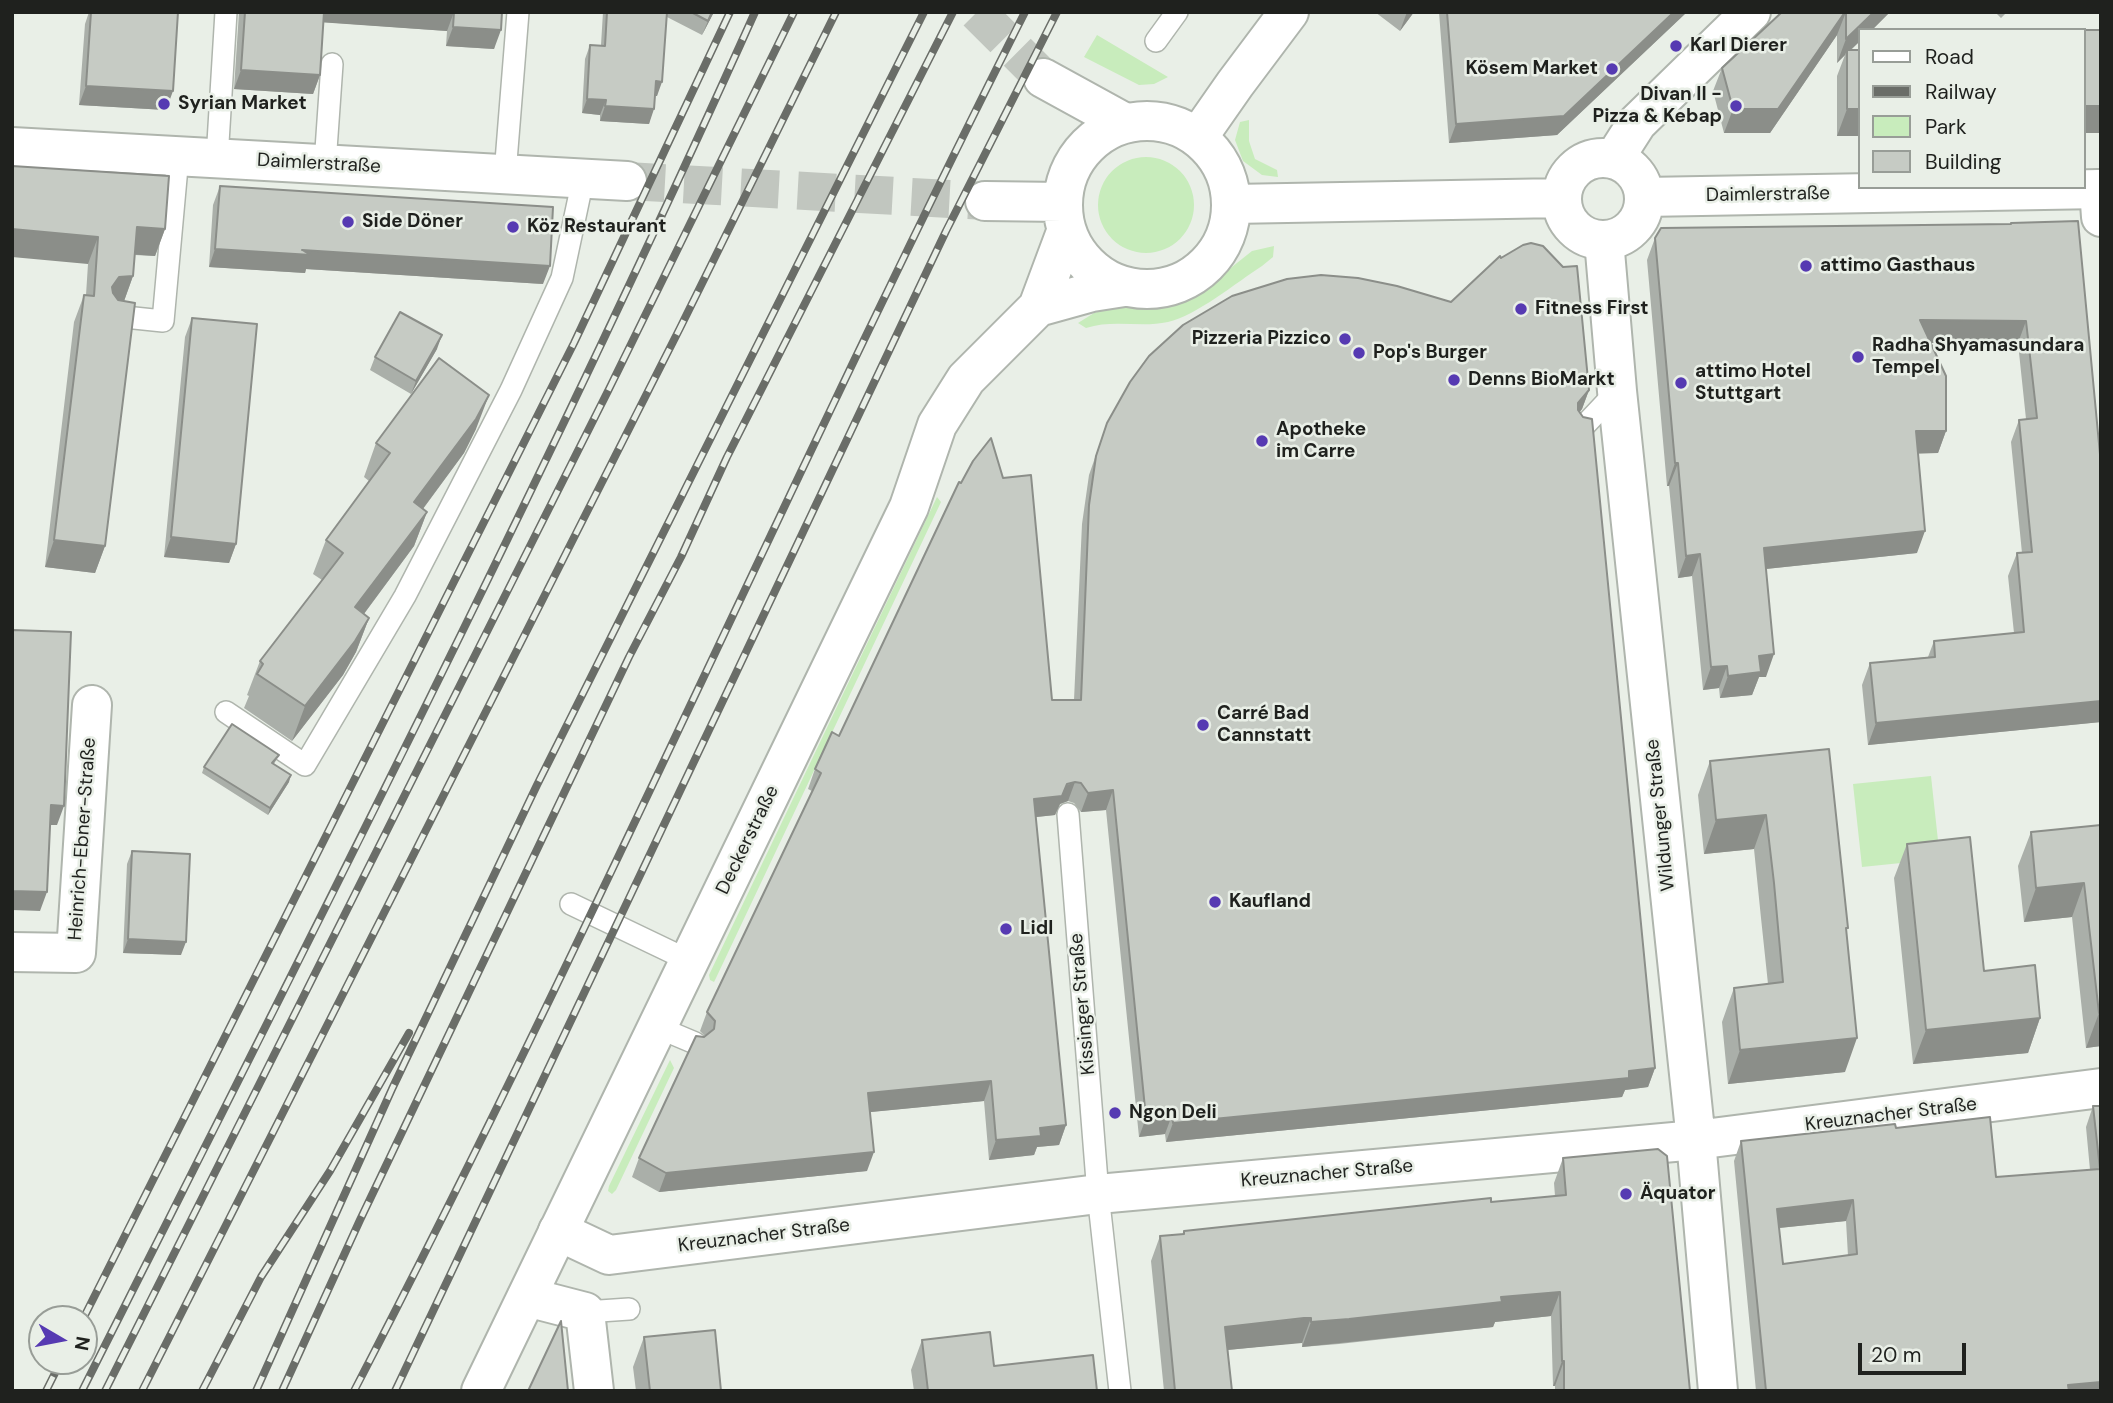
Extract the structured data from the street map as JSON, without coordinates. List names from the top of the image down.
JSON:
{
  "streets": {
    "street": [
      "Daimlerstraße",
      "Wildunger Straße",
      "Heinrich-Ebner-Straße",
      "Deckerstraße",
      "Kreuznacher Straße"
    ],
    "lane": ["Kissinger Straße"]
  },
  "crossings": [
    ["Daimlerstraße", "Wildunger Straße"],
    ["Wildunger Straße", "Kreuznacher Straße"],
    ["Deckerstraße", "Kreuznacher Straße"],
    ["Kissinger Straße", "Kreuznacher Straße"]
  ],
  "places": [
    "Karl Dierer",
    "Kösem Market",
    "Syrian Market",
    "Divan II - Pizza & Kebap",
    "Side Döner",
    "Köz Restaurant",
    "attimo Gasthaus",
    "Fitness First",
    "Pizzeria Pizzico",
    "Pop's Burger",
    "Radha Shyamasundara Tempel",
    "Denns BioMarkt",
    "attimo Hotel Stuttgart",
    "Apotheke im Carre",
    "Carré Bad Cannstatt",
    "Kaufland",
    "Lidl",
    "Ngon Deli",
    "Äquator"
  ],
  "legend": [
    "Road",
    "Railway",
    "Park",
    "Building"
  ],
  "scale_bar": "20 m",
  "north": "right"
}
